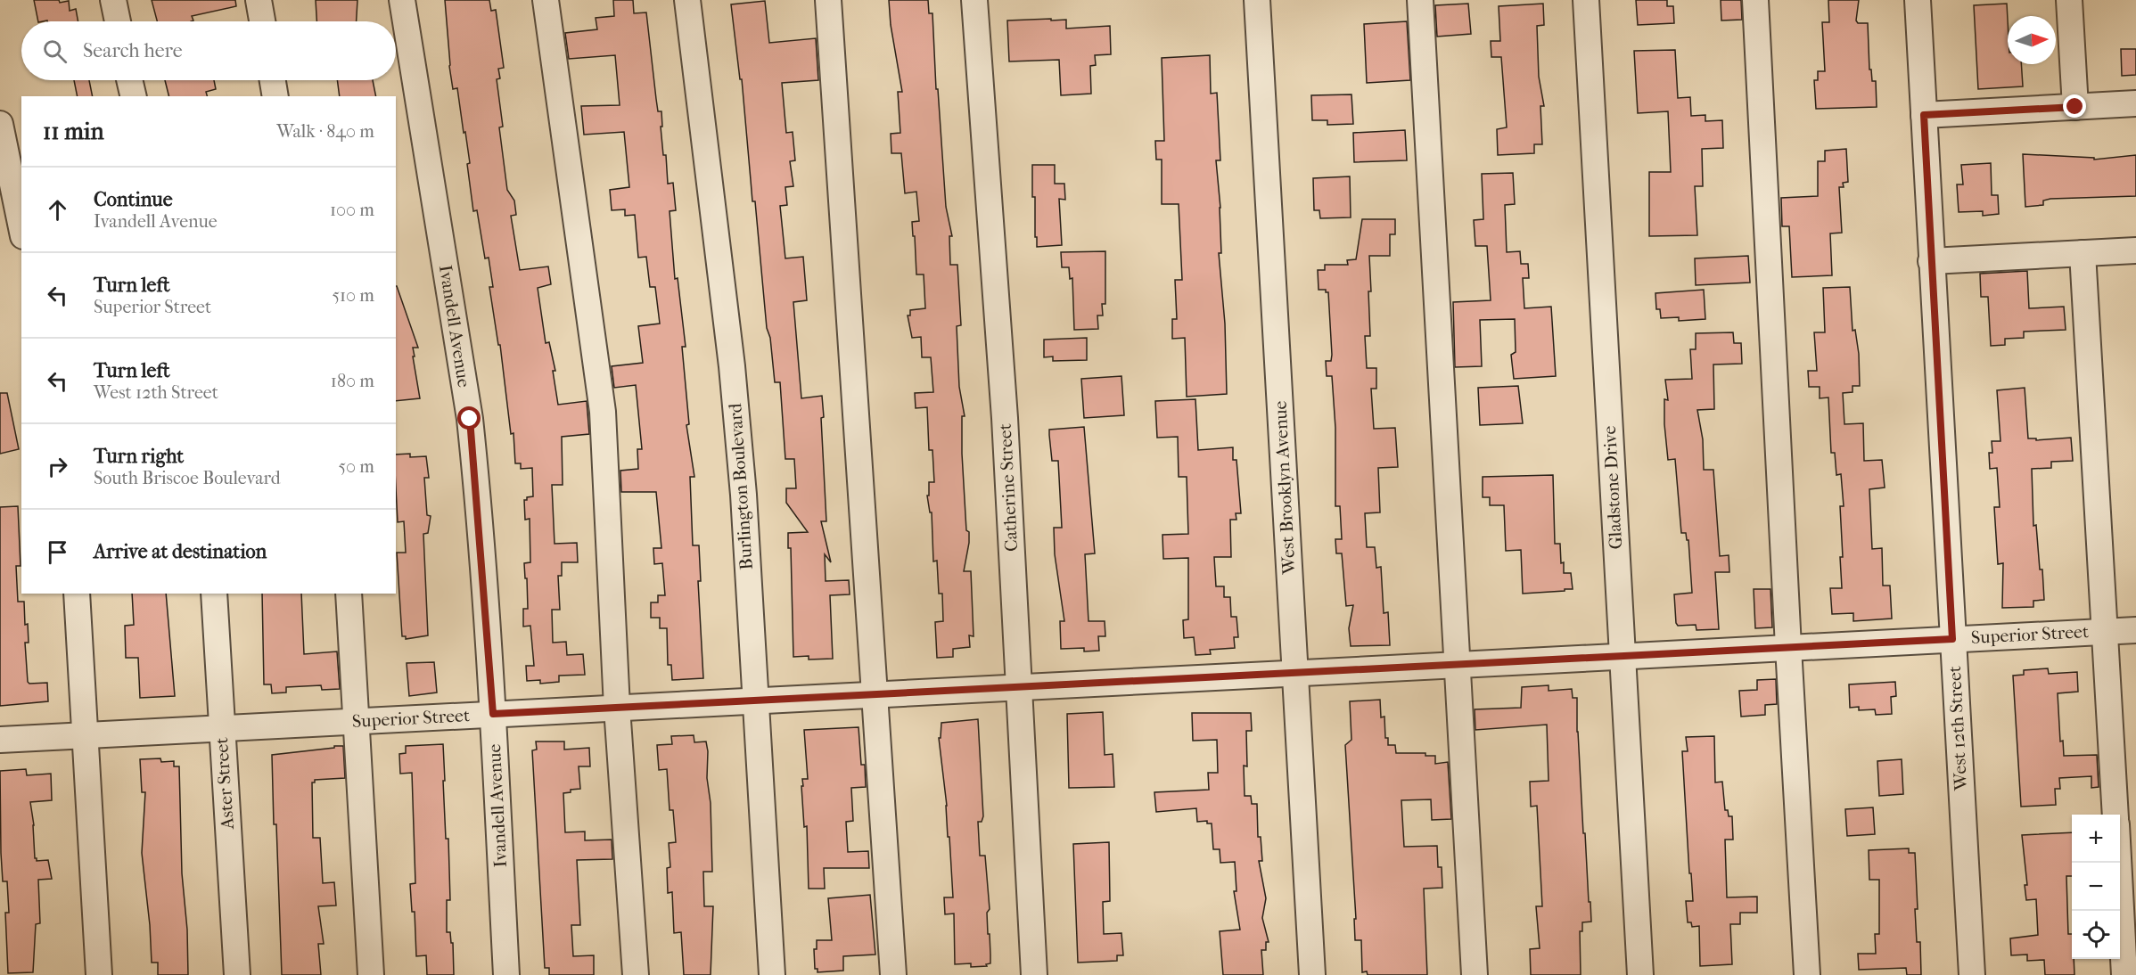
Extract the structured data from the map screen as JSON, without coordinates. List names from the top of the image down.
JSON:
{
  "streets": {
    "street": [
      "Ivandell Avenue",
      "Burlington Boulevard",
      "Catherine Street",
      "West Brooklyn Avenue",
      "Gladstone Drive",
      "Superior Street",
      "West 12th Street",
      "Aster Street"
    ]
  },
  "crossings": [
    ["Ivandell Avenue", "Superior Street"],
    ["Burlington Boulevard", "Superior Street"],
    ["Catherine Street", "Superior Street"],
    ["West Brooklyn Avenue", "Superior Street"],
    ["Gladstone Drive", "Superior Street"],
    ["Superior Street", "West 12th Street"],
    ["Superior Street", "Aster Street"]
  ],
  "north": "right",
  "page": {
    "search": "Search here",
    "heading": ["11 min", "Walk · 840 m"],
    "list": [
      ["Continue", "Ivandell Avenue", "100 m"],
      ["Turn left", "Superior Street", "510 m"],
      ["Turn left", "West 12th Street", "180 m"],
      ["Turn right", "South Briscoe Boulevard", "50 m"],
      "Arrive at destination"
    ],
    "map_buttons": ["+", "−"]
  }
}
